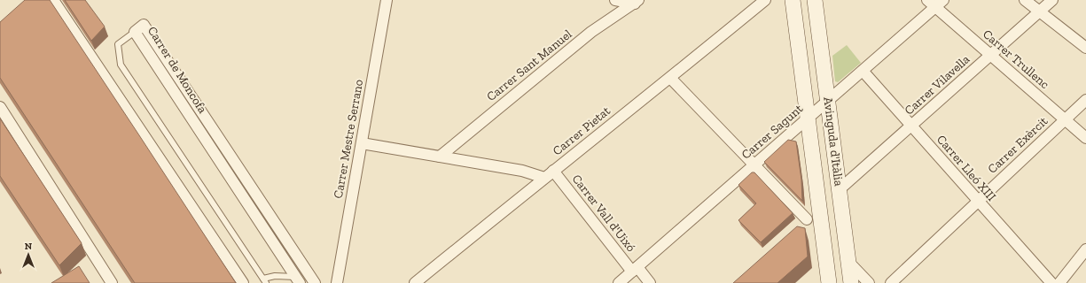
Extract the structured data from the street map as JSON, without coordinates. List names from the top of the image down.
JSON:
{
  "streets": {
    "main road": ["Avinguda d'Itàlia"],
    "street": [
      "Carrer Trullenc",
      "Carrer Sant Manuel",
      "Carrer de Moncofa",
      "Carrer Vilavella",
      "Carrer Pietat",
      "Carrer Sagunt",
      "Carrer Mestre Serrano",
      "Carrer Exèrcit",
      "Carrer Lleó XIII",
      "Carrer Vall d'Uixó"
    ]
  },
  "crossings": [
    ["Carrer Trullenc", "Carrer Vilavella"],
    ["Carrer Trullenc", "Carrer Sagunt"],
    ["Carrer Trullenc", "Carrer Exèrcit"],
    ["Carrer Vilavella", "Avinguda d'Itàlia"],
    ["Carrer Vilavella", "Carrer Lleó XIII"],
    ["Carrer Pietat", "Carrer Vall d'Uixó"],
    ["Carrer Sagunt", "Avinguda d'Itàlia"],
    ["Carrer Sagunt", "Carrer Lleó XIII"],
    ["Carrer Sagunt", "Carrer Vall d'Uixó"],
    ["Carrer Exèrcit", "Carrer Lleó XIII"]
  ],
  "north": "top"
}
